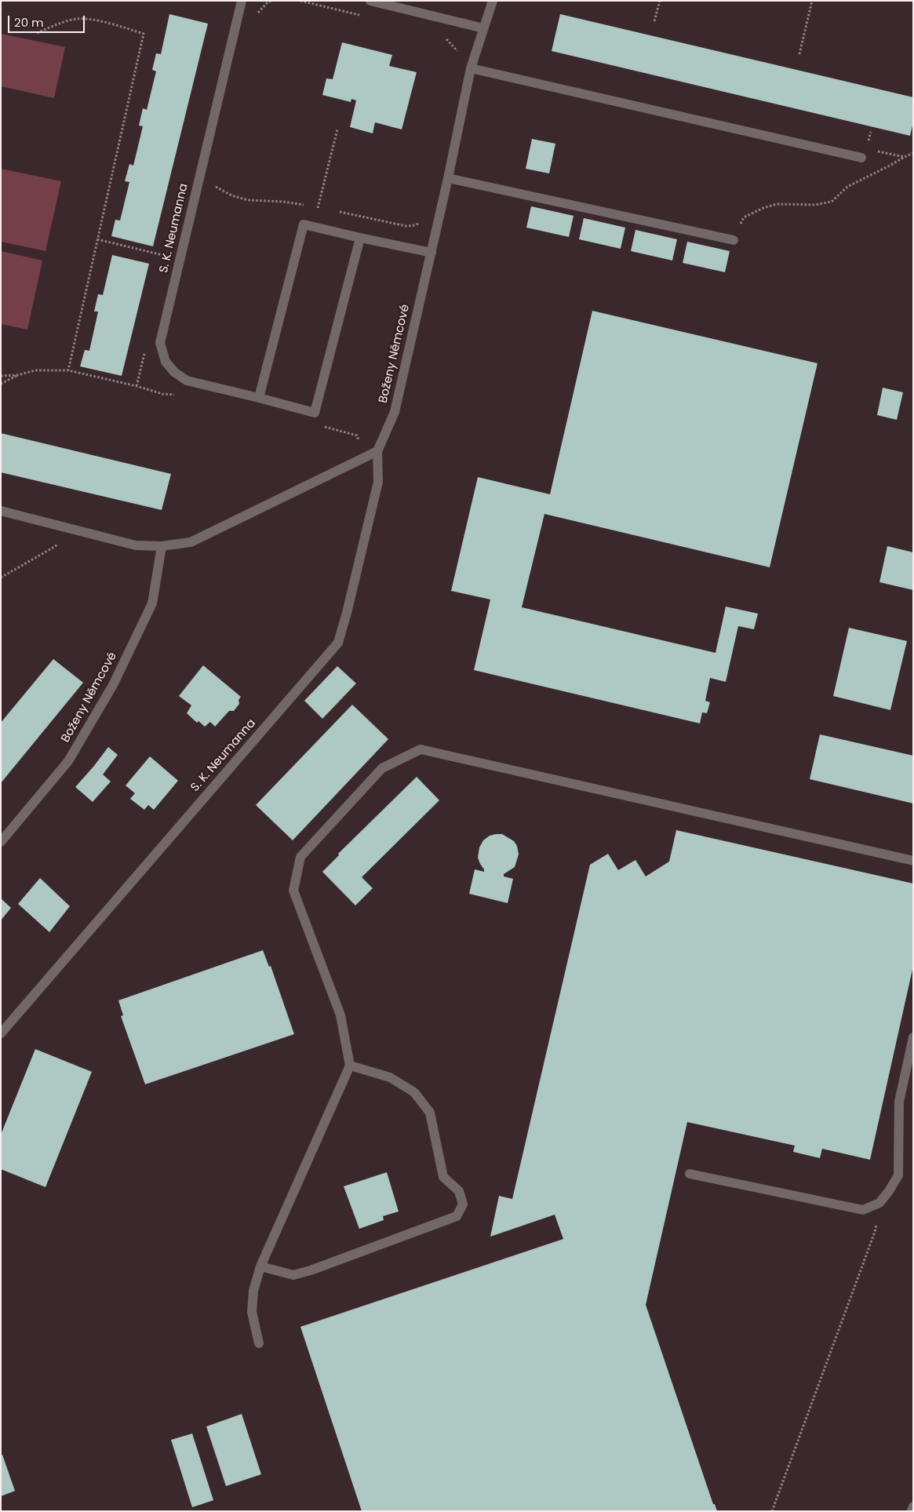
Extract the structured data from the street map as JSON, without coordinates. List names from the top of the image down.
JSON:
{
  "streets": {
    "street": ["S. K. Neumanna", "Boženy Němcové"]
  },
  "crossings": [
    ["S. K. Neumanna", "Boženy Němcové"]
  ],
  "scale_bar": "20 m"
}
